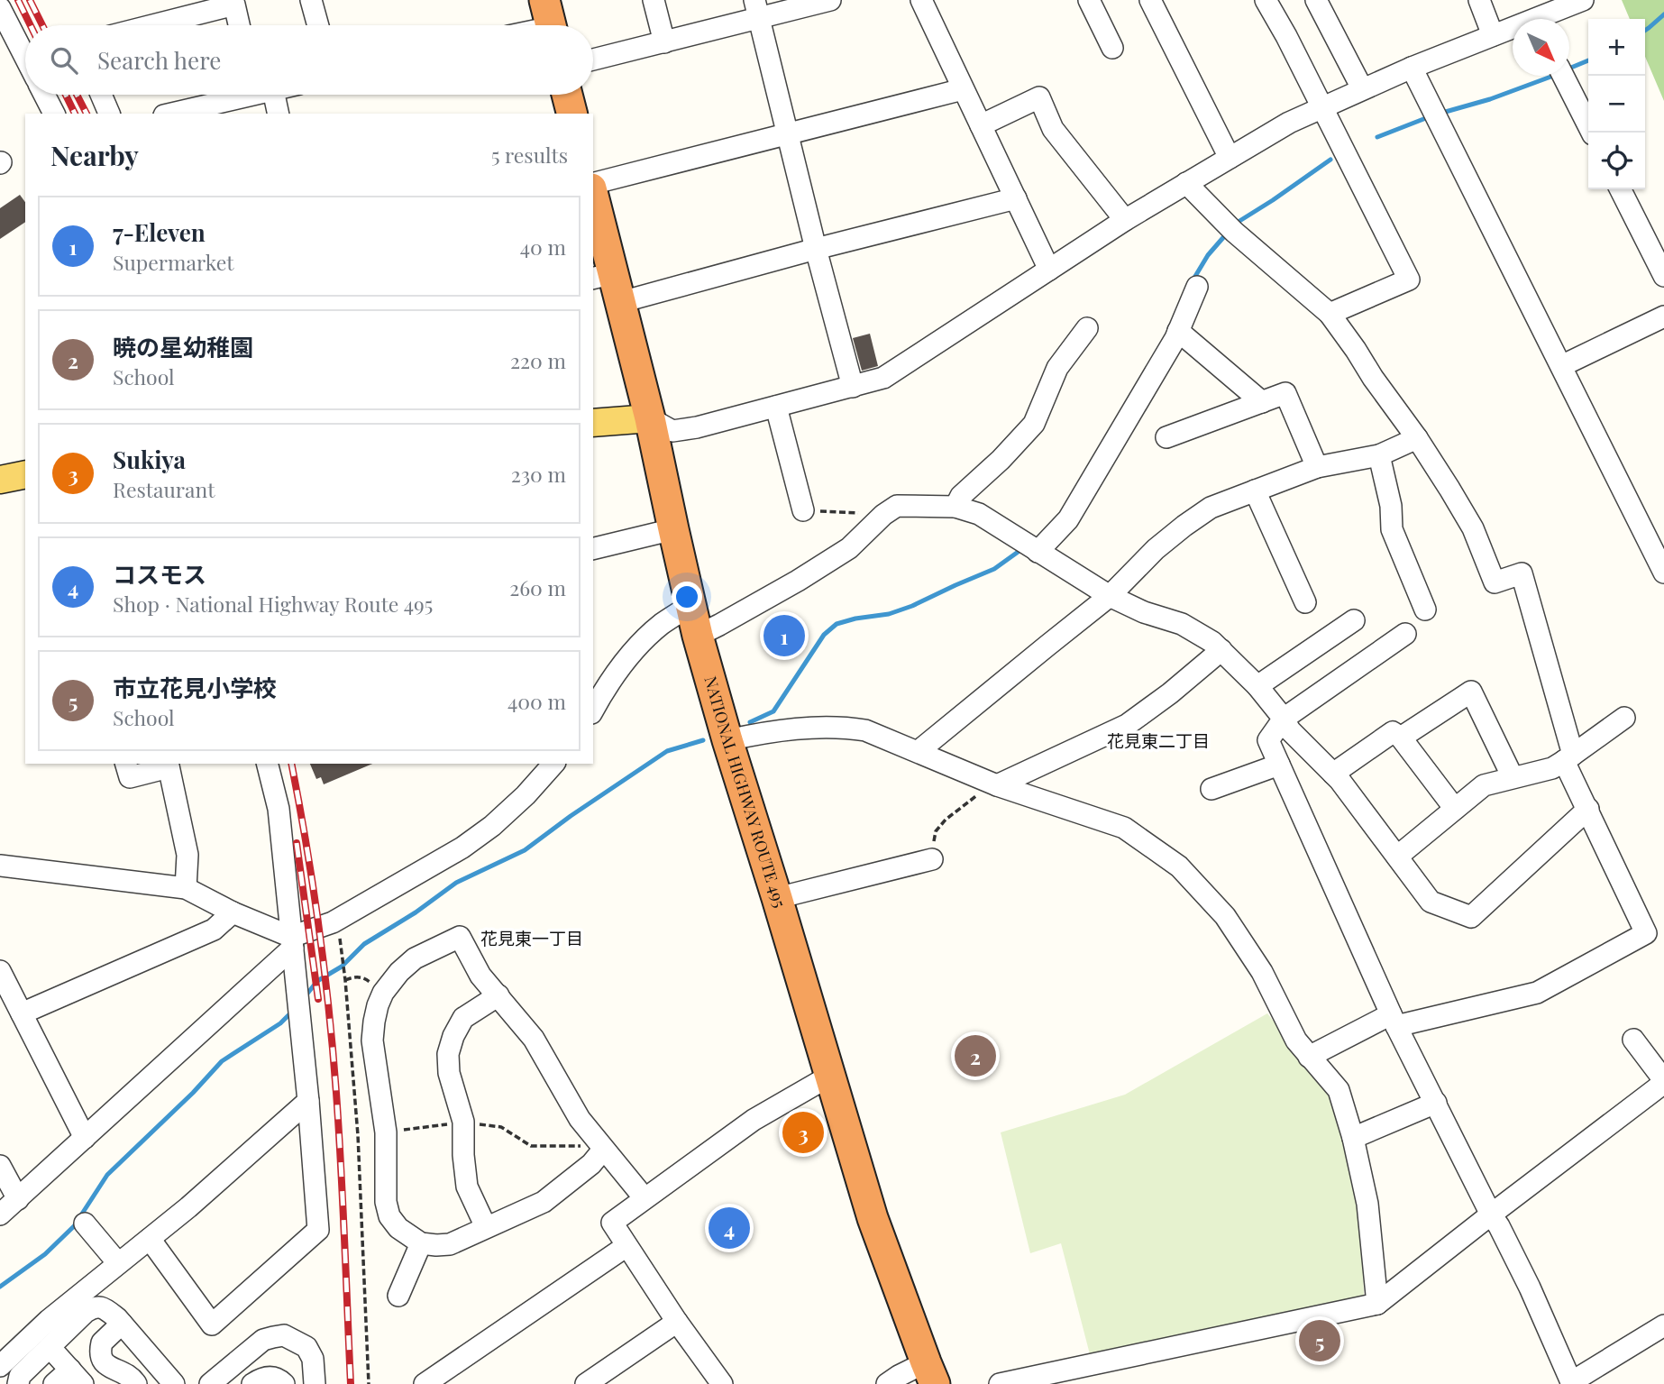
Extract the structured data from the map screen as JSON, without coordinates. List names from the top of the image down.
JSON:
{
  "streets": {
    "highway": ["NATIONAL HIGHWAY ROUTE 495"]
  },
  "districts": ["花見東二丁目", "花見東一丁目"],
  "north": "bottom right",
  "page": {
    "map_buttons": ["+", "−"],
    "search": "Search here",
    "heading": ["Nearby", "5 results"],
    "list": [
      {
        "mark": "1",
        "name": "7-Eleven",
        "note": "Supermarket",
        "value": "40 m"
      },
      {
        "mark": "2",
        "name": "暁の星幼稚園",
        "note": "School",
        "value": "220 m"
      },
      {
        "mark": "3",
        "name": "Sukiya",
        "note": "Restaurant",
        "value": "230 m"
      },
      {
        "mark": "4",
        "name": "コスモス",
        "note": "Shop · National Highway Route 495",
        "value": "260 m"
      },
      {
        "mark": "5",
        "name": "市立花見小学校",
        "note": "School",
        "value": "400 m"
      }
    ],
    "pins": [
      "1",
      "2",
      "3",
      "4",
      "5"
    ]
  }
}
